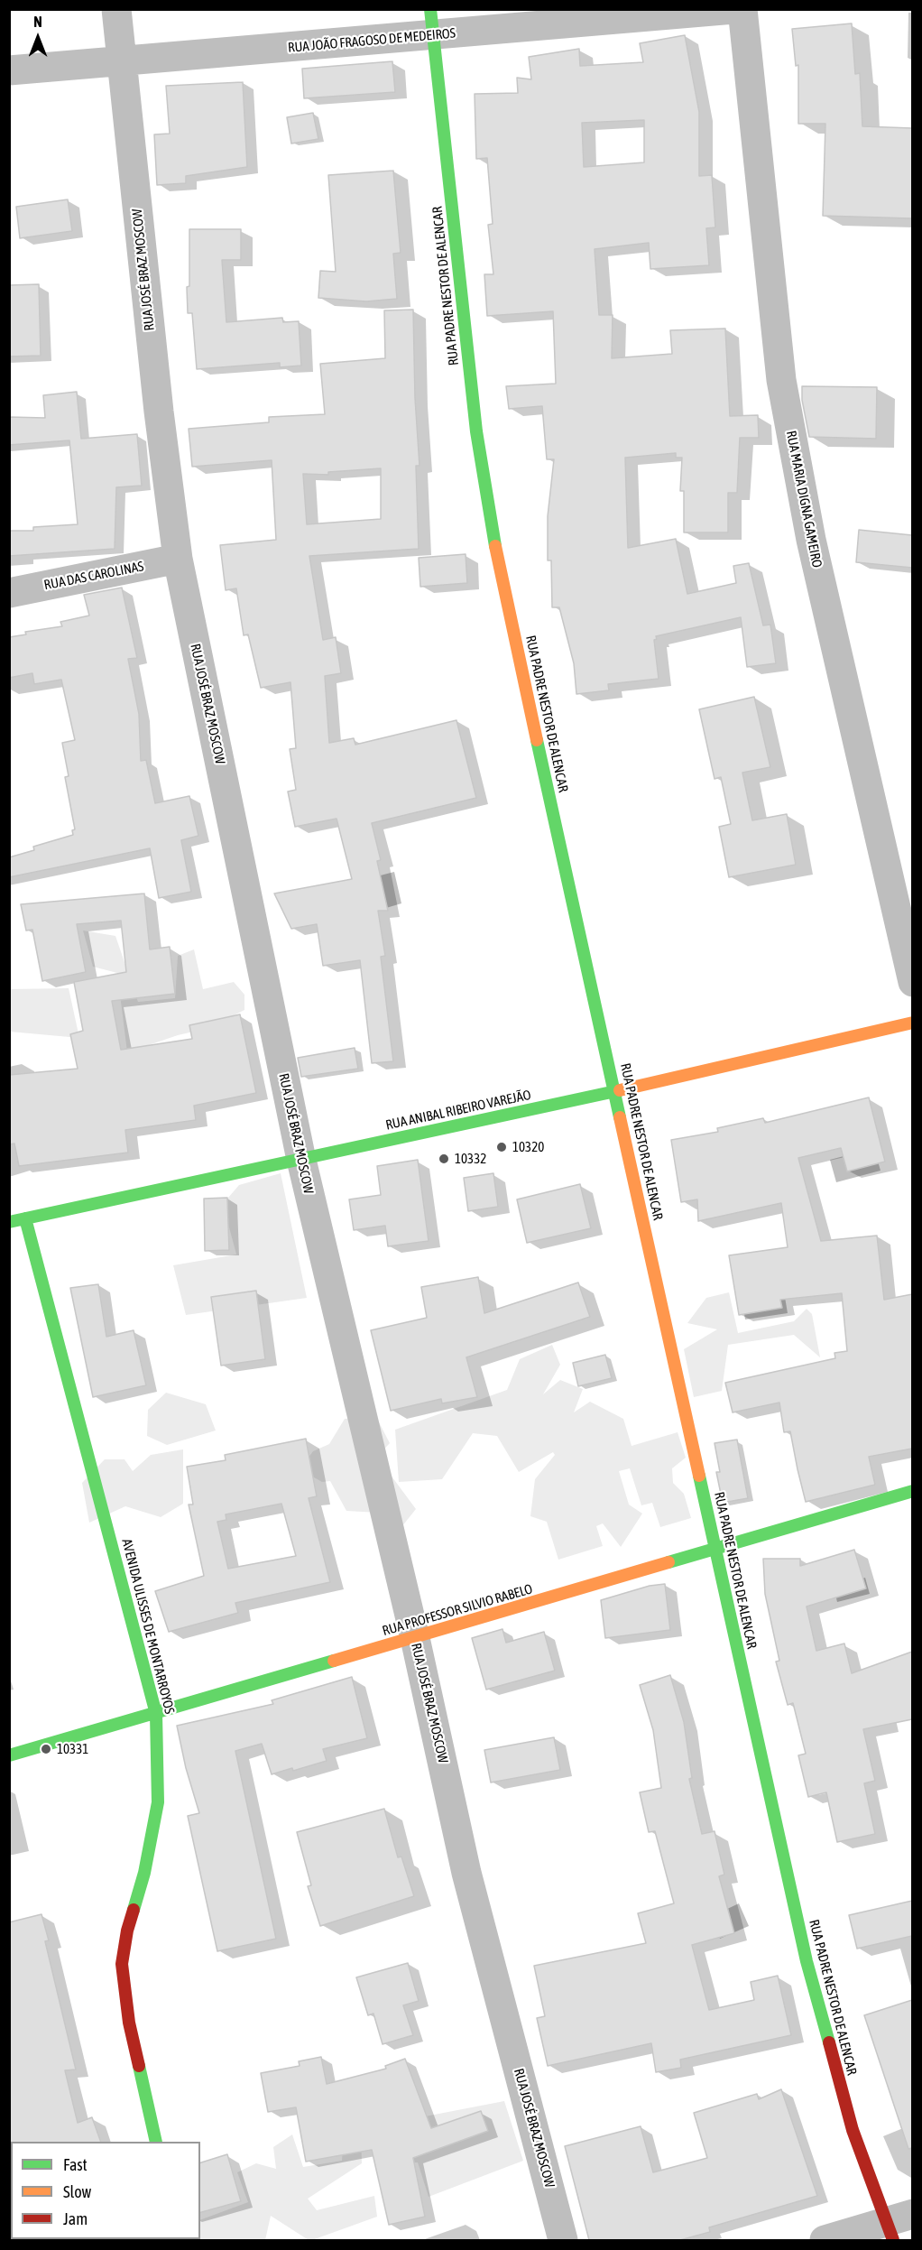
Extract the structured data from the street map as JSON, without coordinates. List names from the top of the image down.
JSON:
{
  "streets": {
    "street": [
      "RUA JOÃO FRAGOSO DE MEDEIROS",
      "RUA JOSÉ BRAZ MOSCOW",
      "RUA PADRE NESTOR DE ALENCAR",
      "RUA MARIA DIGNA GAMEIRO",
      "RUA DAS CAROLINAS",
      "RUA ANIBAL RIBEIRO VAREJÃO",
      "RUA PROFESSOR SILVIO RABELO",
      "AVENIDA ULISSES DE MONTARROYOS"
    ]
  },
  "crossings": [
    ["RUA JOÃO FRAGOSO DE MEDEIROS", "RUA JOSÉ BRAZ MOSCOW"],
    ["RUA JOÃO FRAGOSO DE MEDEIROS", "RUA PADRE NESTOR DE ALENCAR"],
    ["RUA JOSÉ BRAZ MOSCOW", "RUA DAS CAROLINAS"],
    ["RUA JOSÉ BRAZ MOSCOW", "RUA ANIBAL RIBEIRO VAREJÃO"],
    ["RUA JOSÉ BRAZ MOSCOW", "RUA PROFESSOR SILVIO RABELO"],
    ["RUA PADRE NESTOR DE ALENCAR", "RUA ANIBAL RIBEIRO VAREJÃO"],
    ["RUA PADRE NESTOR DE ALENCAR", "RUA PROFESSOR SILVIO RABELO"],
    ["RUA ANIBAL RIBEIRO VAREJÃO", "AVENIDA ULISSES DE MONTARROYOS"],
    ["RUA PROFESSOR SILVIO RABELO", "AVENIDA ULISSES DE MONTARROYOS"]
  ],
  "places": ["10320", "10332", "10331"],
  "legend": ["Fast", "Slow", "Jam"],
  "north": "top"
}
